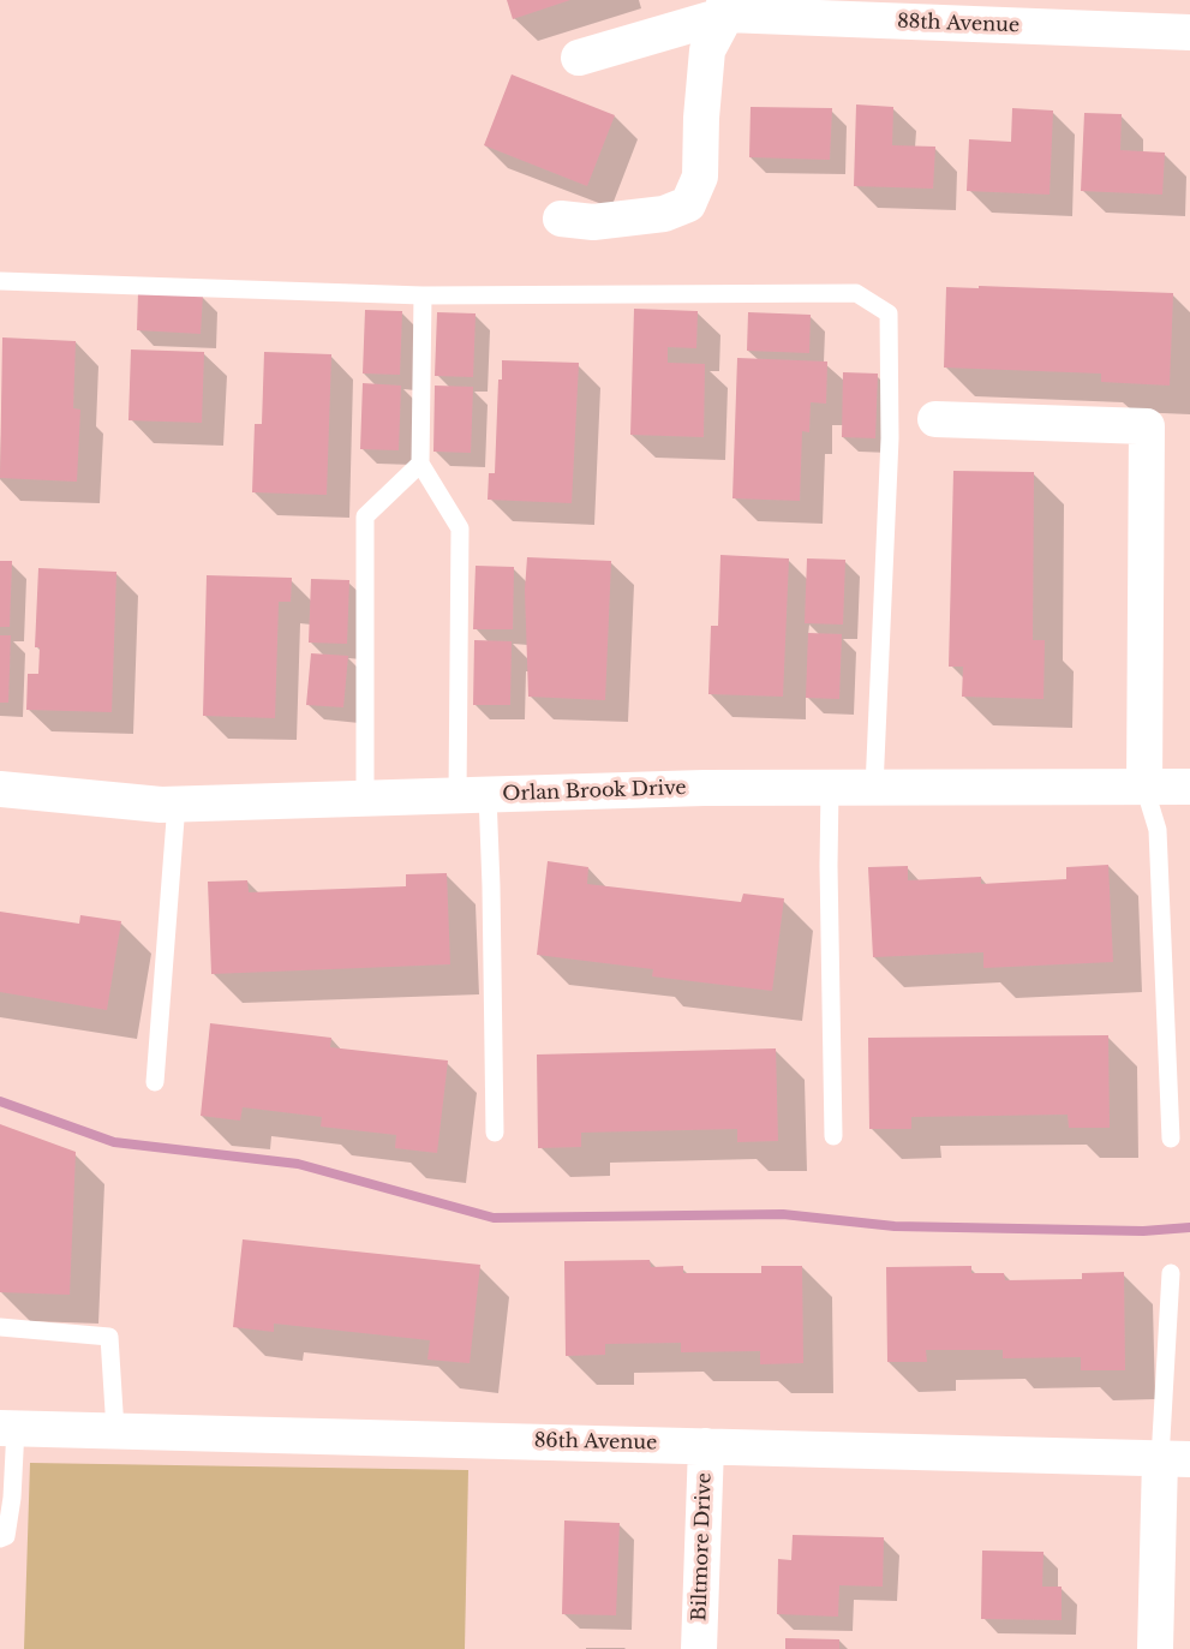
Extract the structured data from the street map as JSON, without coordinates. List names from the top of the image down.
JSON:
{
  "streets": {
    "street": [
      "88th Avenue",
      "Orlan Brook Drive",
      "86th Avenue",
      "Biltmore Drive"
    ]
  },
  "crossings": [
    ["86th Avenue", "Biltmore Drive"]
  ]
}
